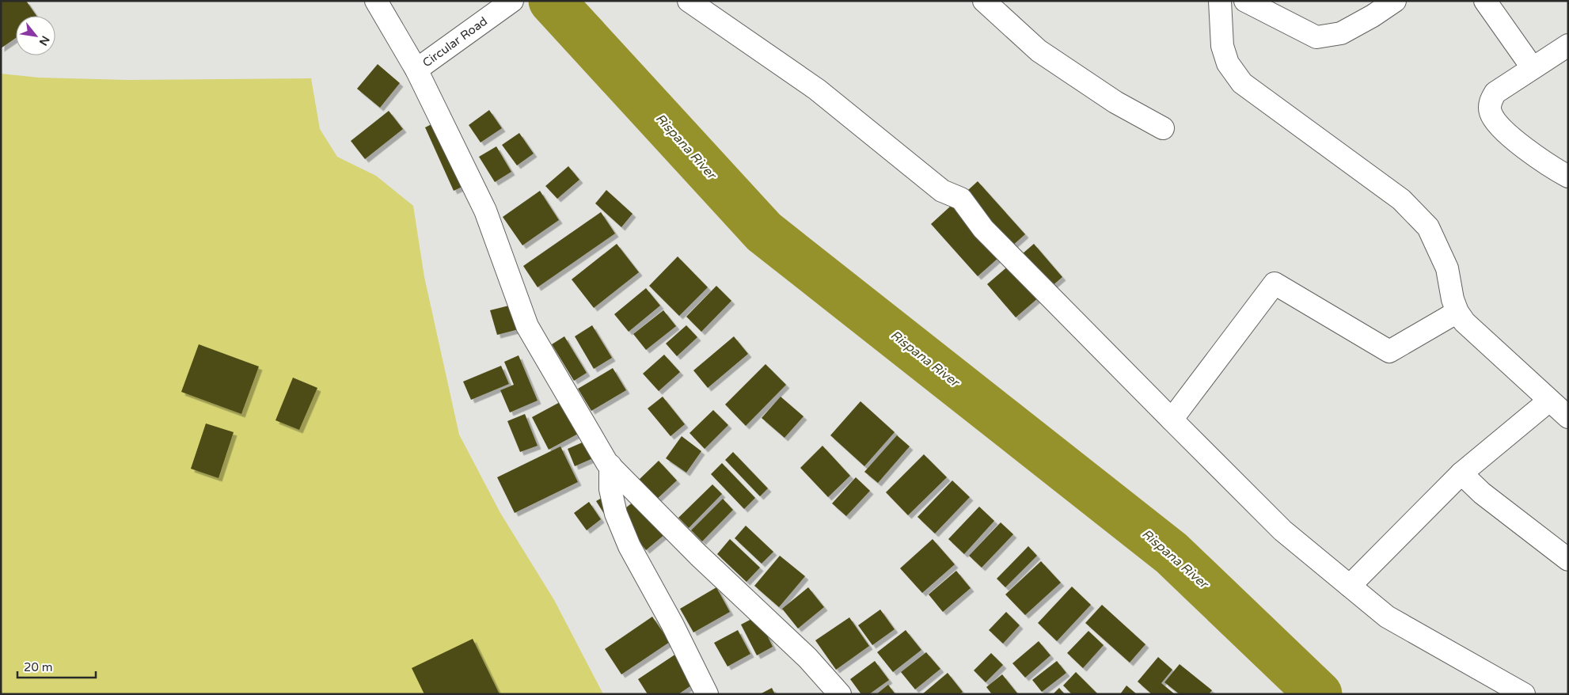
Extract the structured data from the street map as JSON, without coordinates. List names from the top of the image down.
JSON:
{
  "streets": {
    "street": ["Circular Road"]
  },
  "water": ["Rispana River"],
  "scale_bar": "20 m",
  "north": "bottom right"
}
